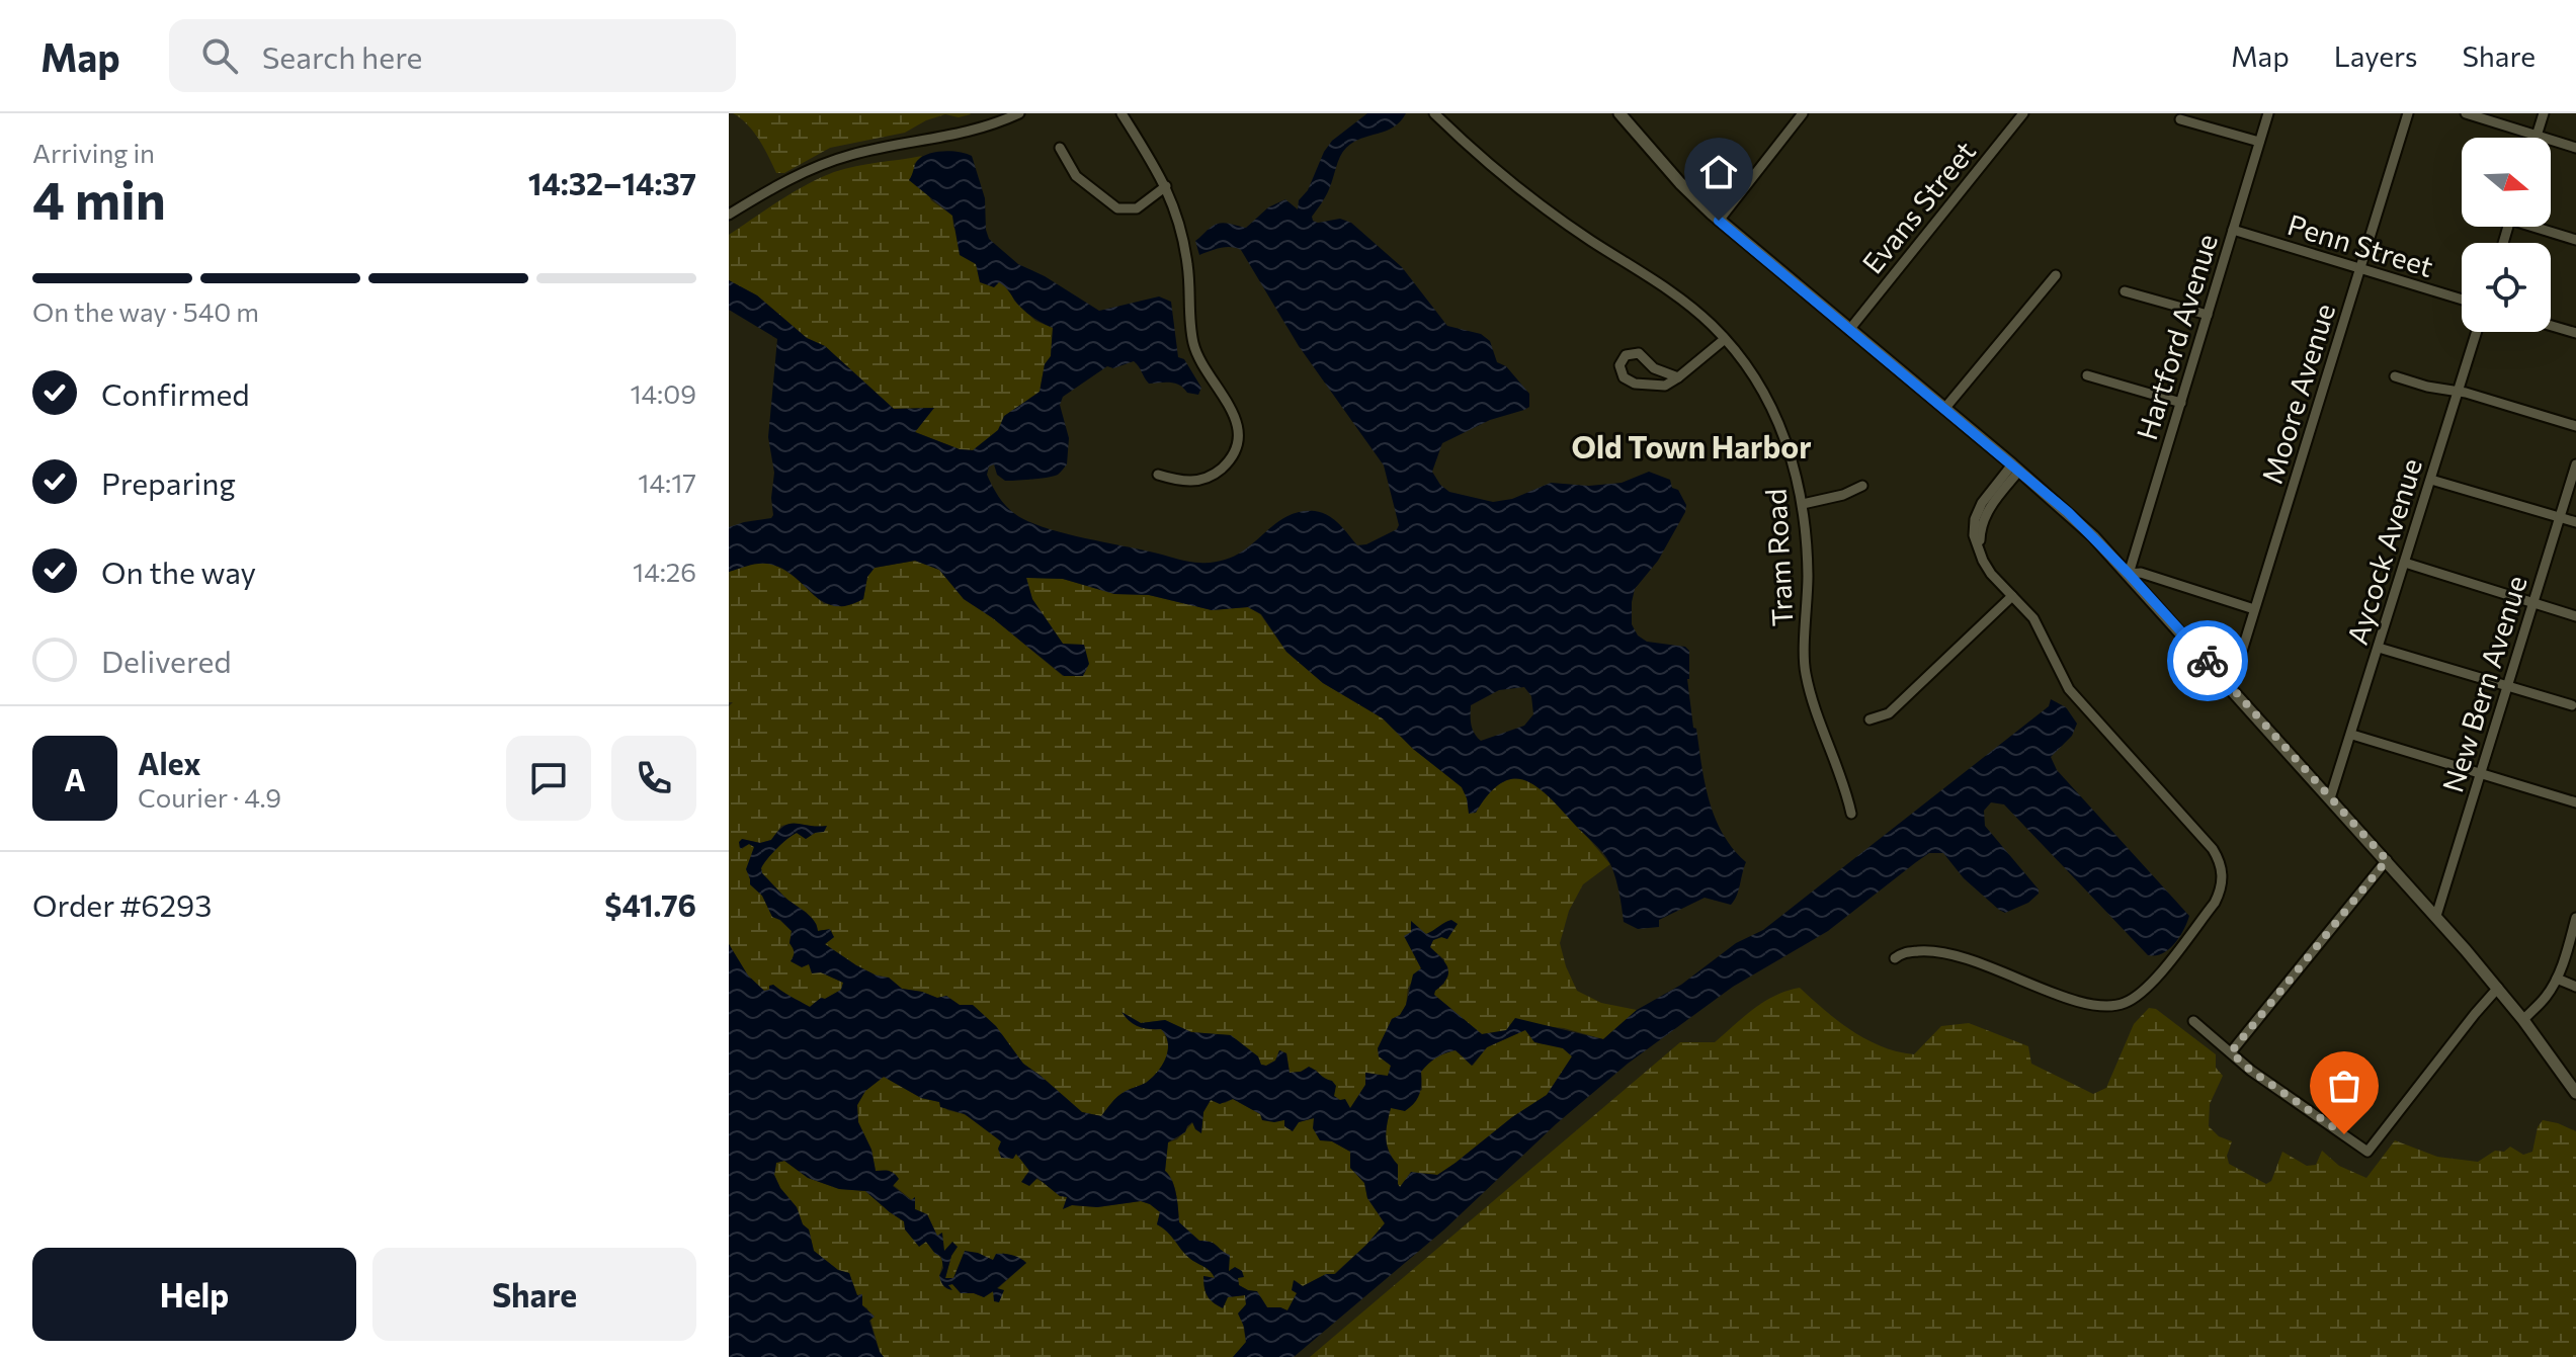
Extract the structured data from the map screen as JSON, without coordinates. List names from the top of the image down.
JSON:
{
  "streets": {
    "street": [
      "Evans Street",
      "Penn Street",
      "Hartford Avenue",
      "Moore Avenue",
      "Aycock Avenue",
      "Tram Road",
      "New Bern Avenue"
    ]
  },
  "crossings": [
    ["Penn Street", "Hartford Avenue"],
    ["Penn Street", "Moore Avenue"]
  ],
  "districts": ["Old Town Harbor"],
  "north": "right",
  "page": {
    "header": "Map",
    "search": "Search here",
    "nav": ["Map", "Layers", "Share"],
    "heading": ["4 min", "Arriving in", "14:32–14:37"],
    "panel": [
      "Alex",
      "Courier · 4.9",
      "Order #6293",
      "$41.76"
    ],
    "bar": "On the way · 540 m",
    "list": [
      ["Confirmed", "14:09"],
      ["Preparing", "14:17"],
      ["On the way", "14:26"],
      "Delivered"
    ],
    "round": "A",
    "buttons": ["Help", "Share"]
  }
}
